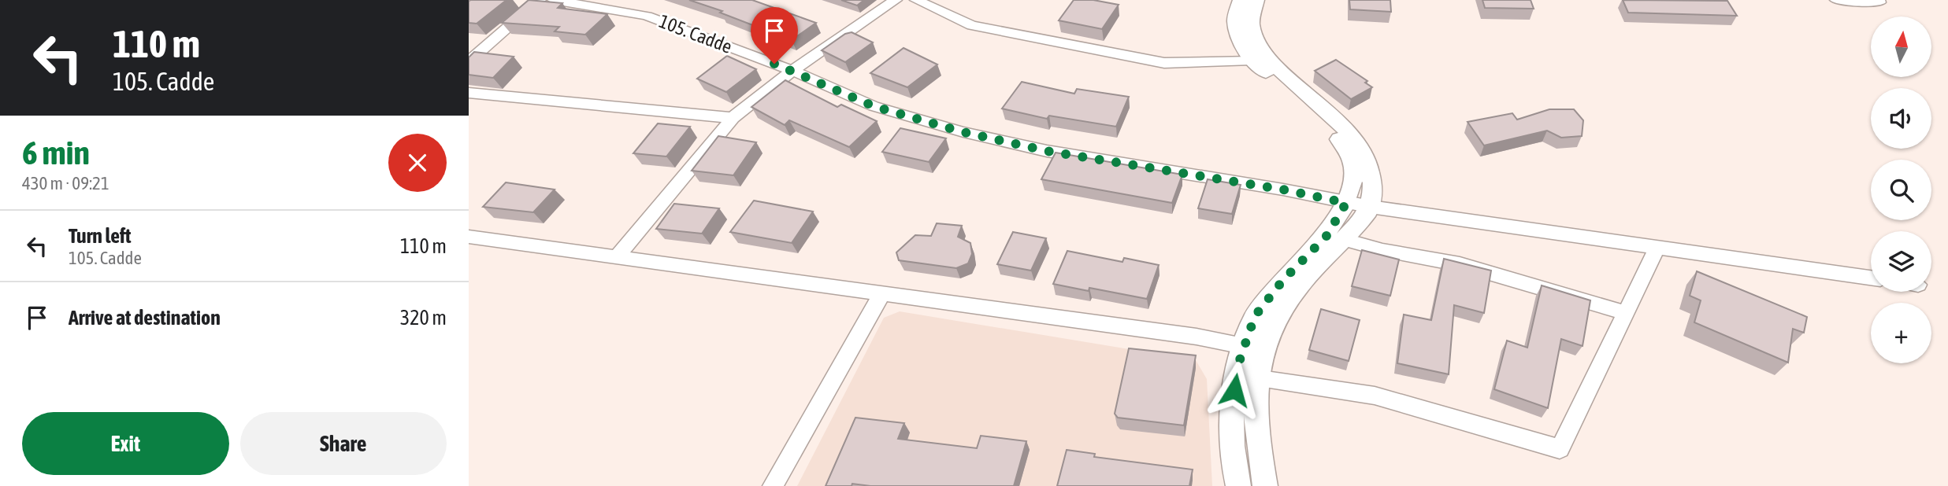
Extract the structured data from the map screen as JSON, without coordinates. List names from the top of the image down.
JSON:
{
  "streets": {
    "street": ["105. Cadde"]
  },
  "north": "top",
  "page": {
    "turn": ["110 m", "105. Cadde"],
    "map_buttons": "+",
    "heading": ["6 min", "430 m · 09:21"],
    "list": [
      {
        "name": "Turn left",
        "note": "105. Cadde",
        "value": "110 m"
      },
      {
        "name": "Arrive at destination",
        "value": "320 m"
      }
    ],
    "buttons": ["Exit", "Share"]
  }
}
